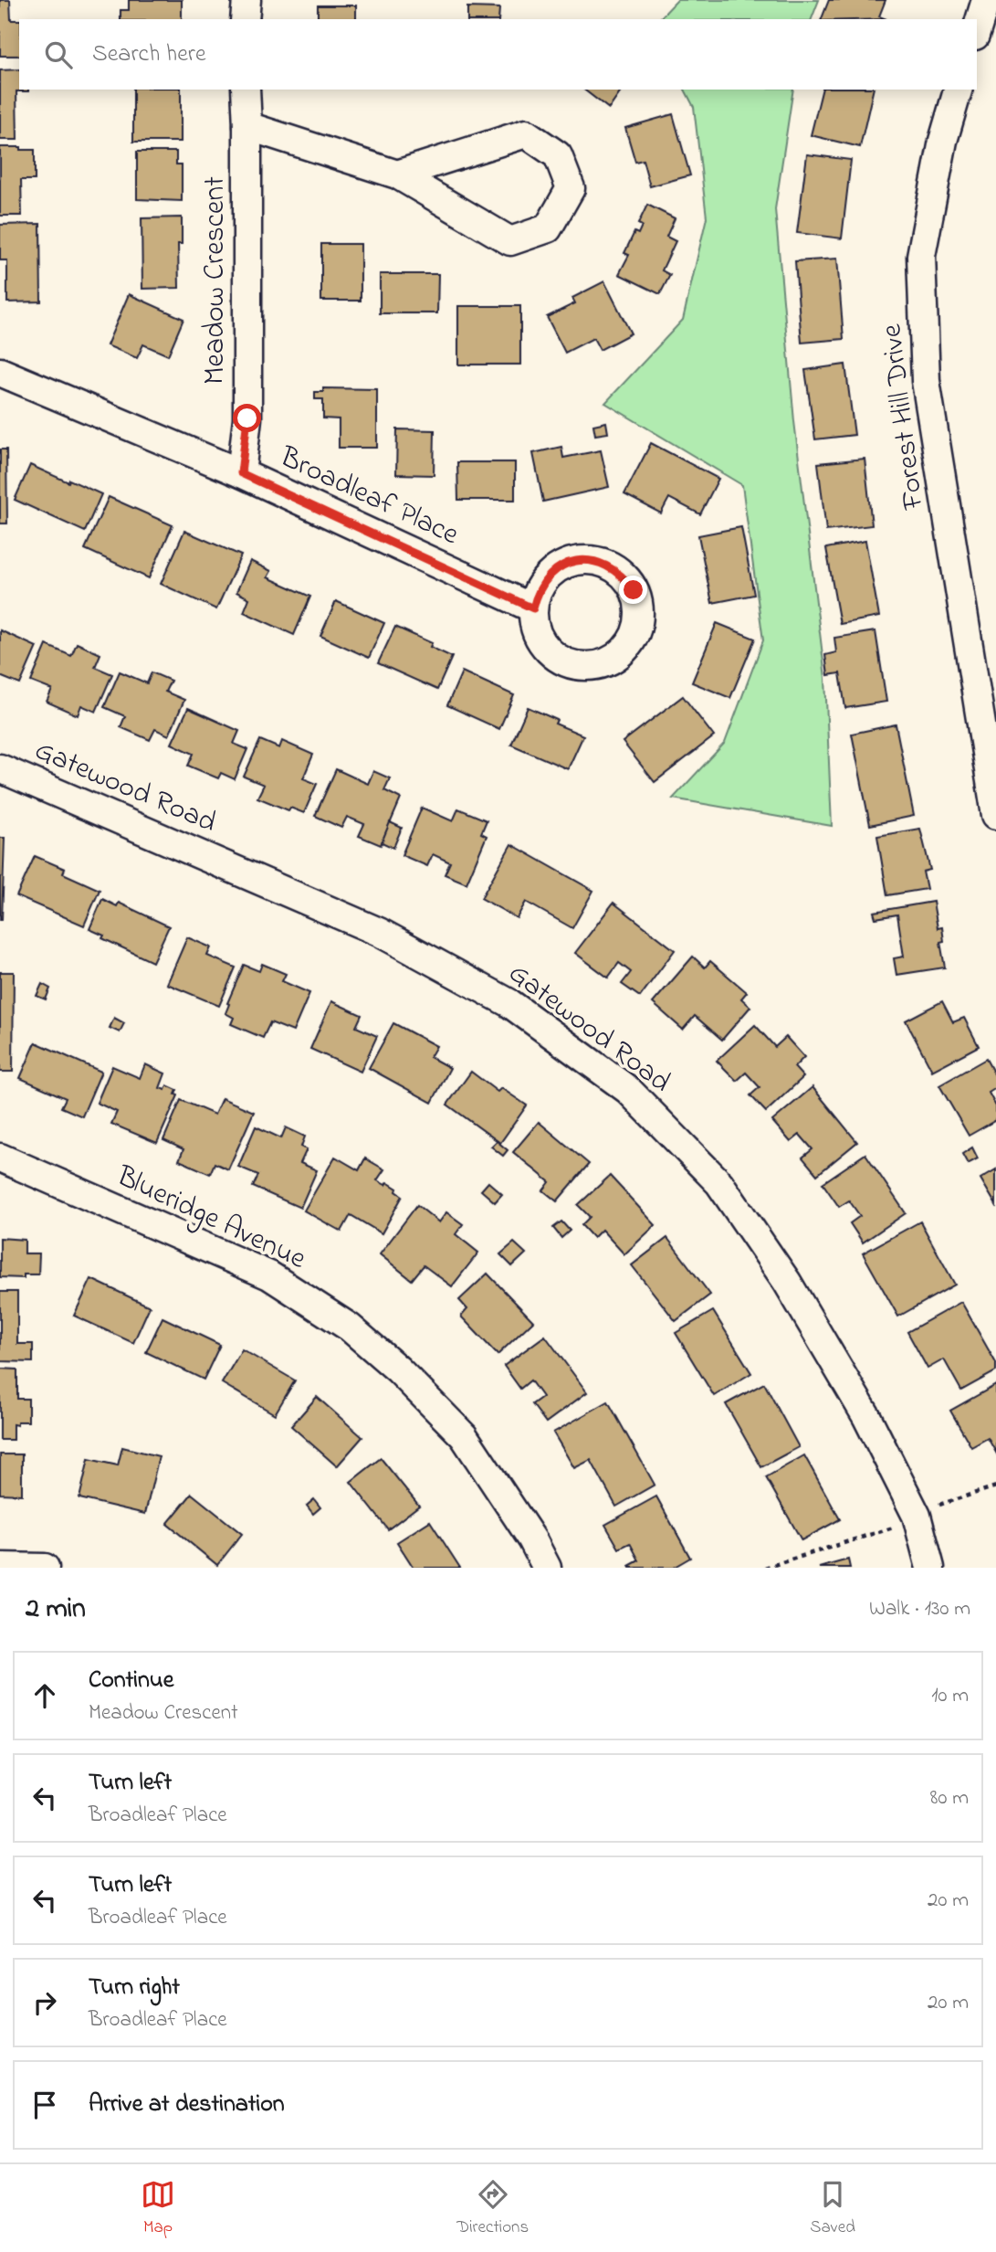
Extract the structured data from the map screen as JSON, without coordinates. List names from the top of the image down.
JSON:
{
  "streets": {
    "street": [
      "Meadow Crescent",
      "Forest Hill Drive",
      "Broadleaf Place",
      "Gatewood Road",
      "Blueridge Avenue"
    ]
  },
  "crossings": [
    ["Meadow Crescent", "Broadleaf Place"]
  ],
  "page": {
    "search": "Search here",
    "heading": ["2 min", "Walk · 130 m"],
    "list": [
      ["Continue", "Meadow Crescent", "10 m"],
      ["Turn left", "Broadleaf Place", "80 m"],
      ["Turn left", "Broadleaf Place", "20 m"],
      ["Turn right", "Broadleaf Place", "20 m"],
      "Arrive at destination"
    ],
    "nav": ["Map", "Directions", "Saved"]
  }
}
